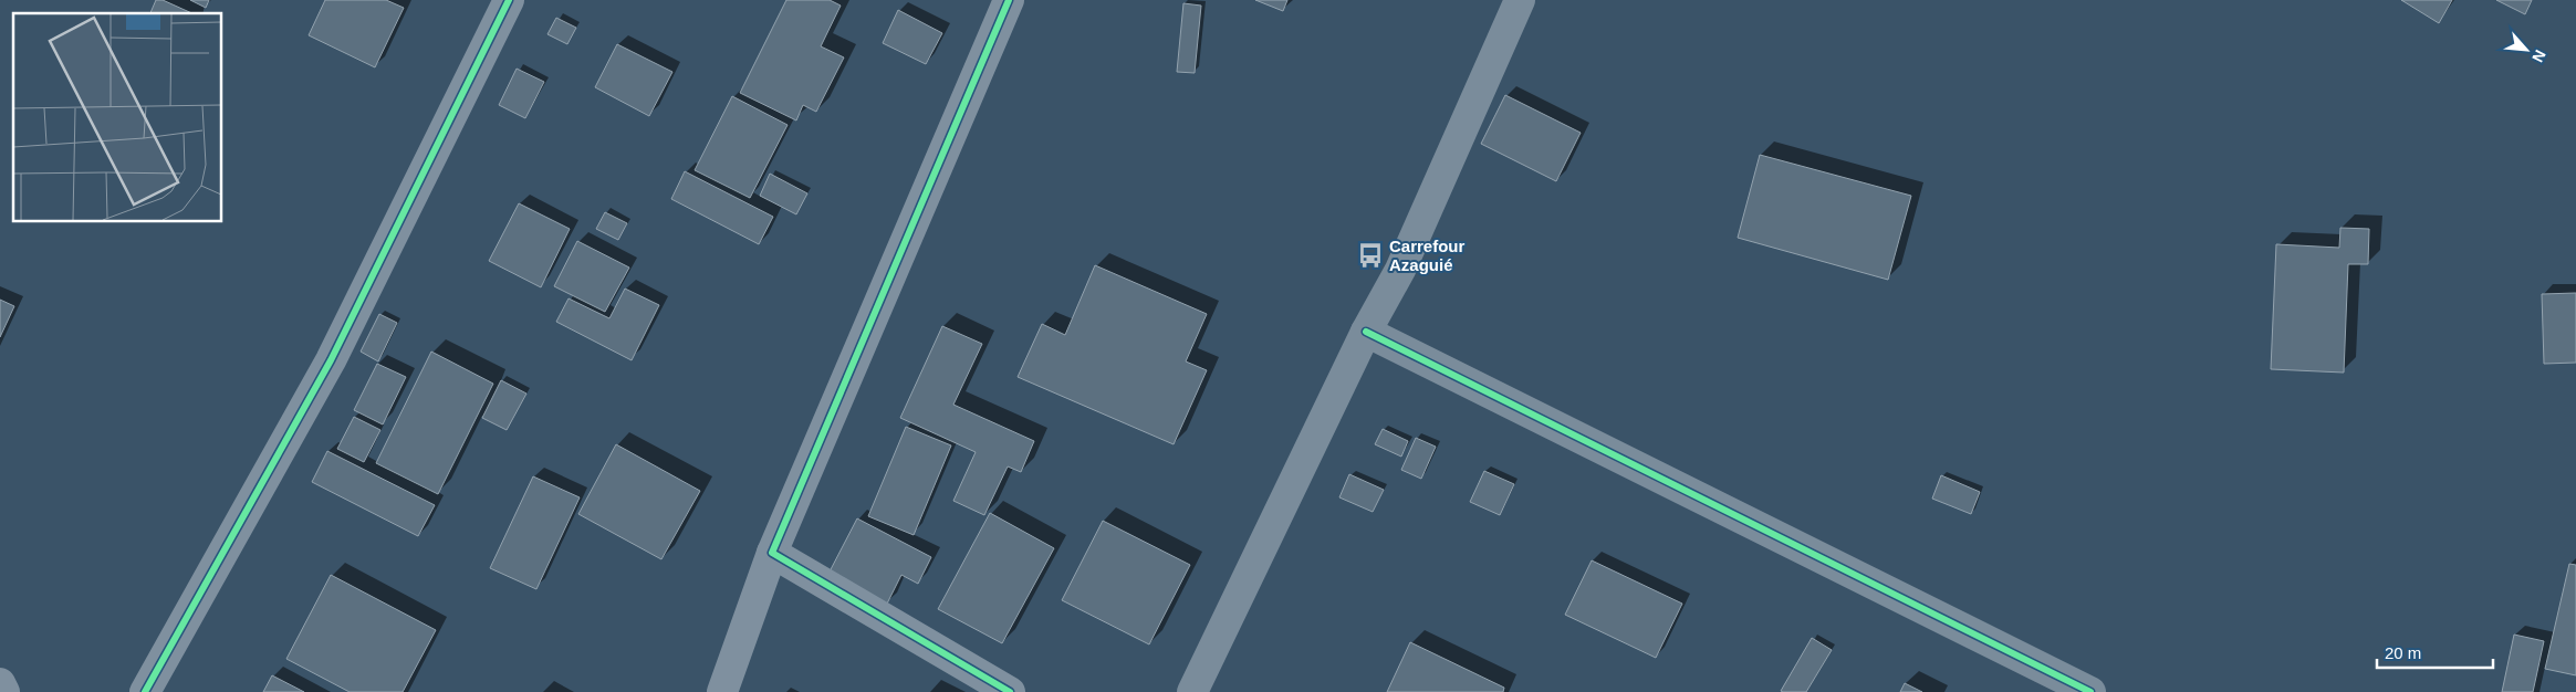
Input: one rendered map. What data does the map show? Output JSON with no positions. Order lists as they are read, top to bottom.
{
  "places": {
    "bus stop": ["Carrefour Azaguié"]
  },
  "scale_bar": "20 m",
  "north": "bottom right"
}
